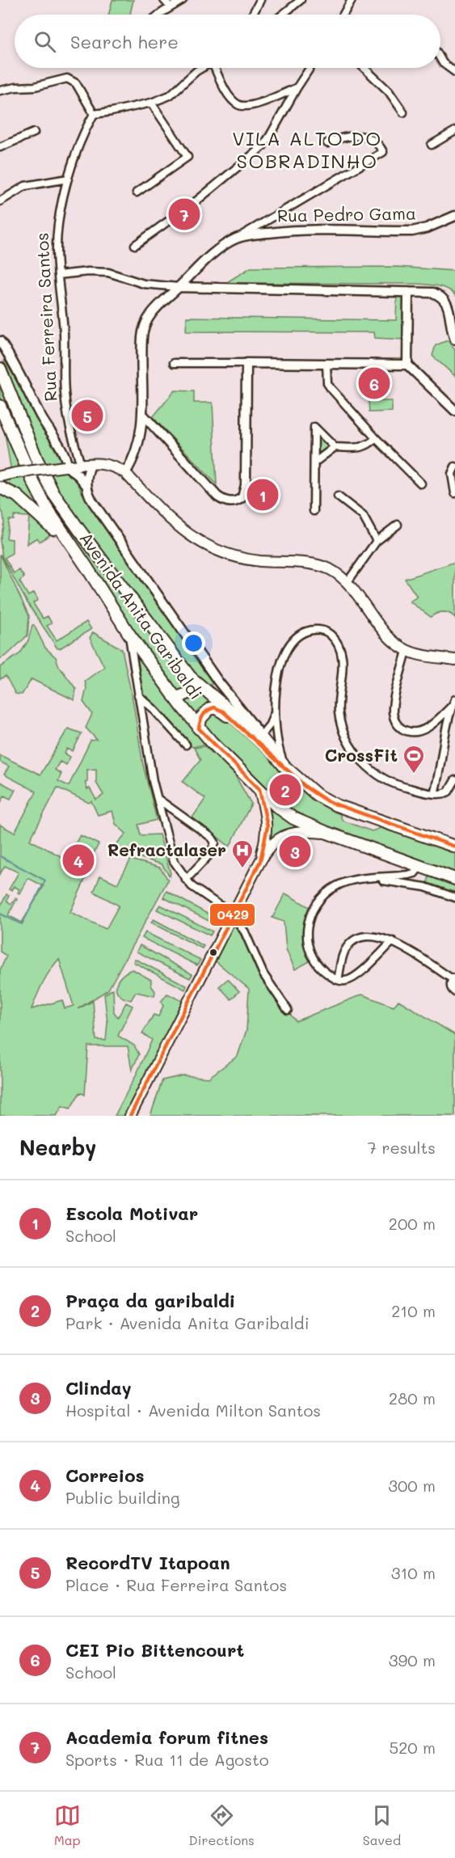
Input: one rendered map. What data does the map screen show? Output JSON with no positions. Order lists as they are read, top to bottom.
{
  "streets": {
    "main road": ["Avenida Anita Garibaldi"],
    "street": ["Rua Pedro Gama", "Rua Ferreira Santos"]
  },
  "districts": ["VILA ALTO DO SOBRADINHO"],
  "places": {
    "sports": ["CrossFit"],
    "hospital": ["Refractalaser"]
  },
  "lines": ["transit line 0429"],
  "page": {
    "search": "Search here",
    "pins": [
      "7",
      "6",
      "5",
      "1",
      "2",
      "3",
      "4"
    ],
    "heading": ["Nearby", "7 results"],
    "list": [
      {
        "mark": "1",
        "name": "Escola Motivar",
        "note": "School",
        "value": "200 m"
      },
      {
        "mark": "2",
        "name": "Praça da garibaldi",
        "note": "Park · Avenida Anita Garibaldi",
        "value": "210 m"
      },
      {
        "mark": "3",
        "name": "Clinday",
        "note": "Hospital · Avenida Milton Santos",
        "value": "280 m"
      },
      {
        "mark": "4",
        "name": "Correios",
        "note": "Public building",
        "value": "300 m"
      },
      {
        "mark": "5",
        "name": "RecordTV Itapoan",
        "note": "Place · Rua Ferreira Santos",
        "value": "310 m"
      },
      {
        "mark": "6",
        "name": "CEI Pio Bittencourt",
        "note": "School",
        "value": "390 m"
      },
      {
        "mark": "7",
        "name": "Academia forum fitnes",
        "note": "Sports · Rua 11 de Agosto",
        "value": "520 m"
      }
    ],
    "nav": ["Map", "Directions", "Saved"]
  }
}
